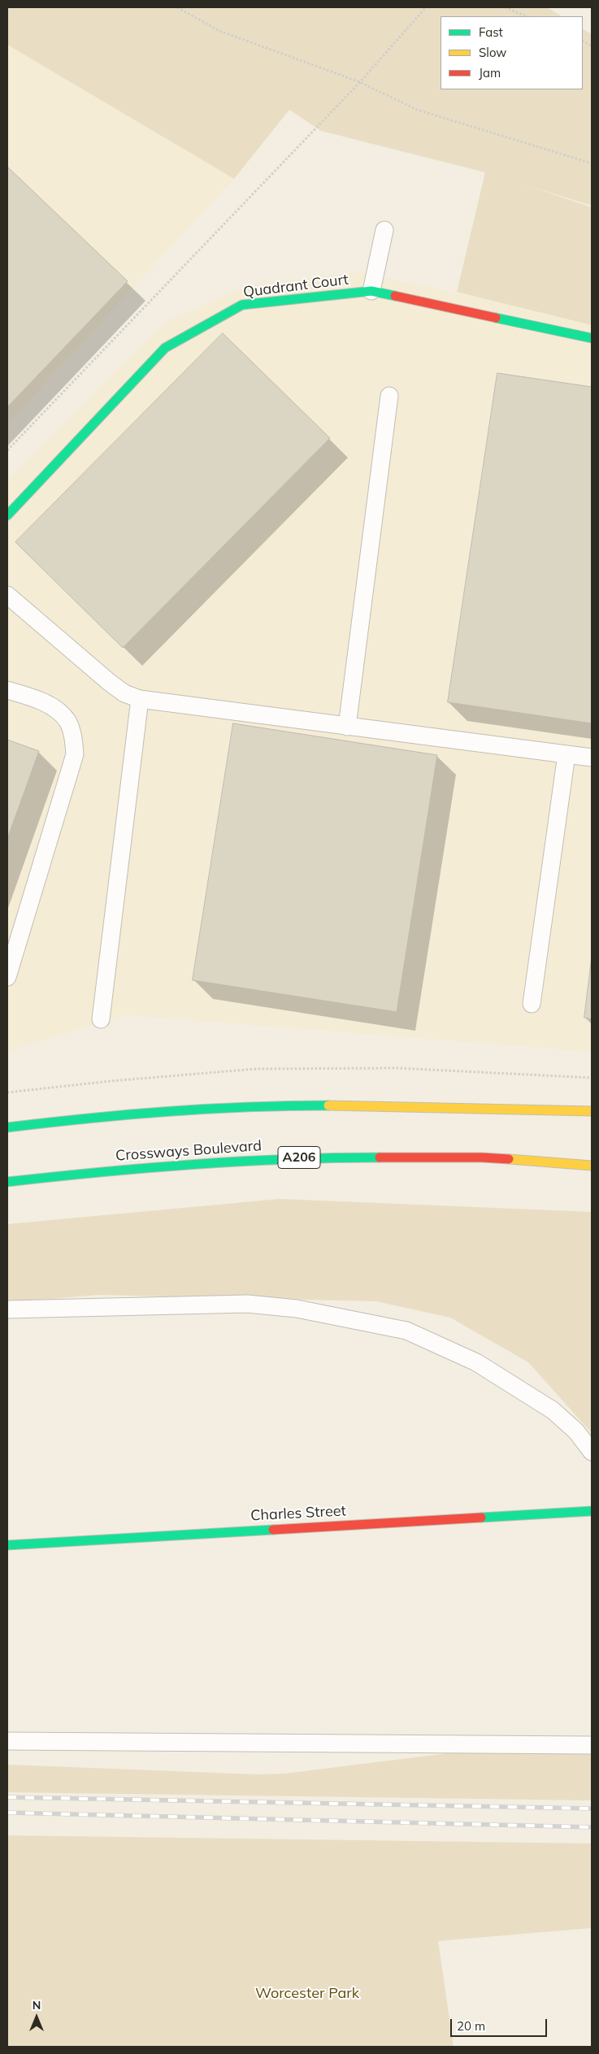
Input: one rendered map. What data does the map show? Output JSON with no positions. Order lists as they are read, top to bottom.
{
  "streets": {
    "street": [
      "Quadrant Court",
      "Crossways Boulevard",
      "A206",
      "Charles Street"
    ]
  },
  "parks": ["Worcester Park"],
  "legend": ["Fast", "Slow", "Jam"],
  "scale_bar": "20 m",
  "north": "top"
}
